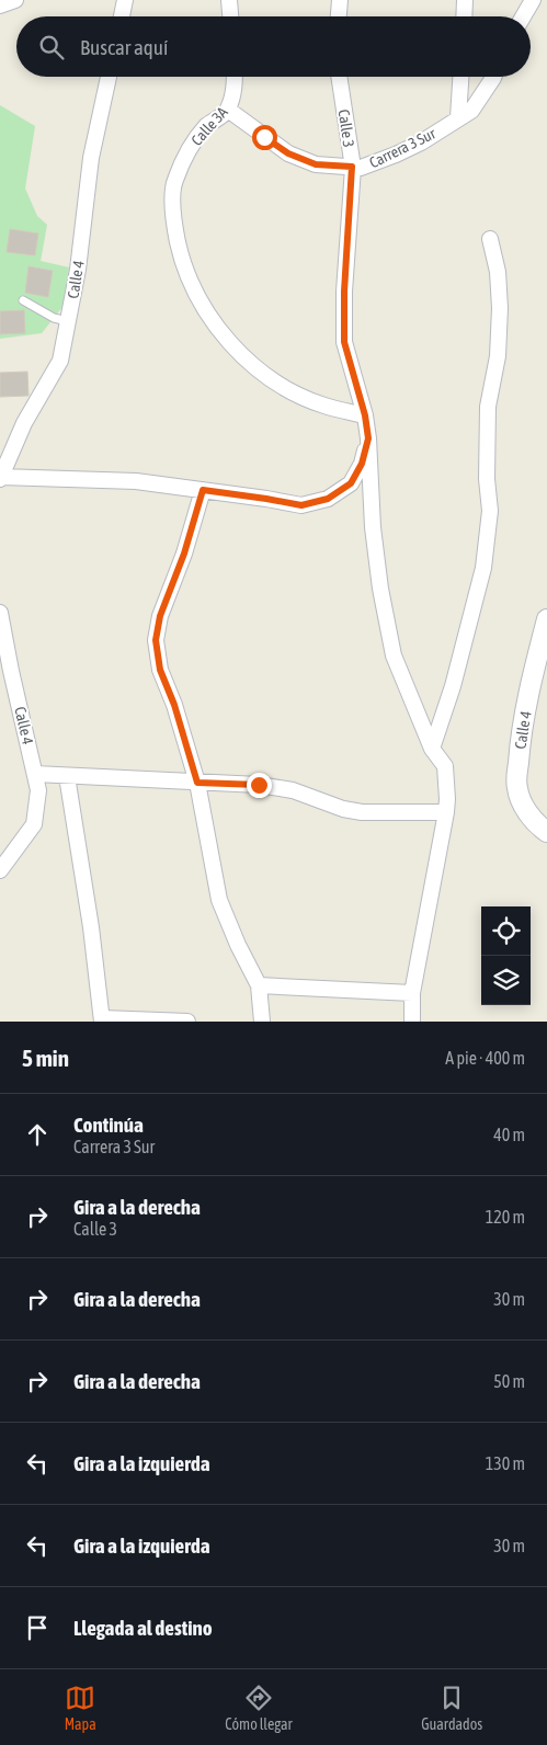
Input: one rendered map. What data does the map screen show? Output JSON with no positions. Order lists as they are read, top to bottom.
{
  "streets": {
    "street": [
      "Calle 3A",
      "Calle 3",
      "Carrera 3 Sur",
      "Calle 4"
    ]
  },
  "crossings": [
    ["Calle 3A", "Calle 3"],
    ["Calle 3A", "Carrera 3 Sur"],
    ["Calle 3", "Carrera 3 Sur"]
  ],
  "page": {
    "search": "Buscar aquí",
    "heading": ["5 min", "A pie · 400 m"],
    "list": [
      ["Continúa", "Carrera 3 Sur", "40 m"],
      ["Gira a la derecha", "Calle 3", "120 m"],
      ["Gira a la derecha", "30 m"],
      ["Gira a la derecha", "50 m"],
      ["Gira a la izquierda", "130 m"],
      ["Gira a la izquierda", "30 m"],
      "Llegada al destino"
    ],
    "nav": ["Mapa", "Cómo llegar", "Guardados"]
  }
}
